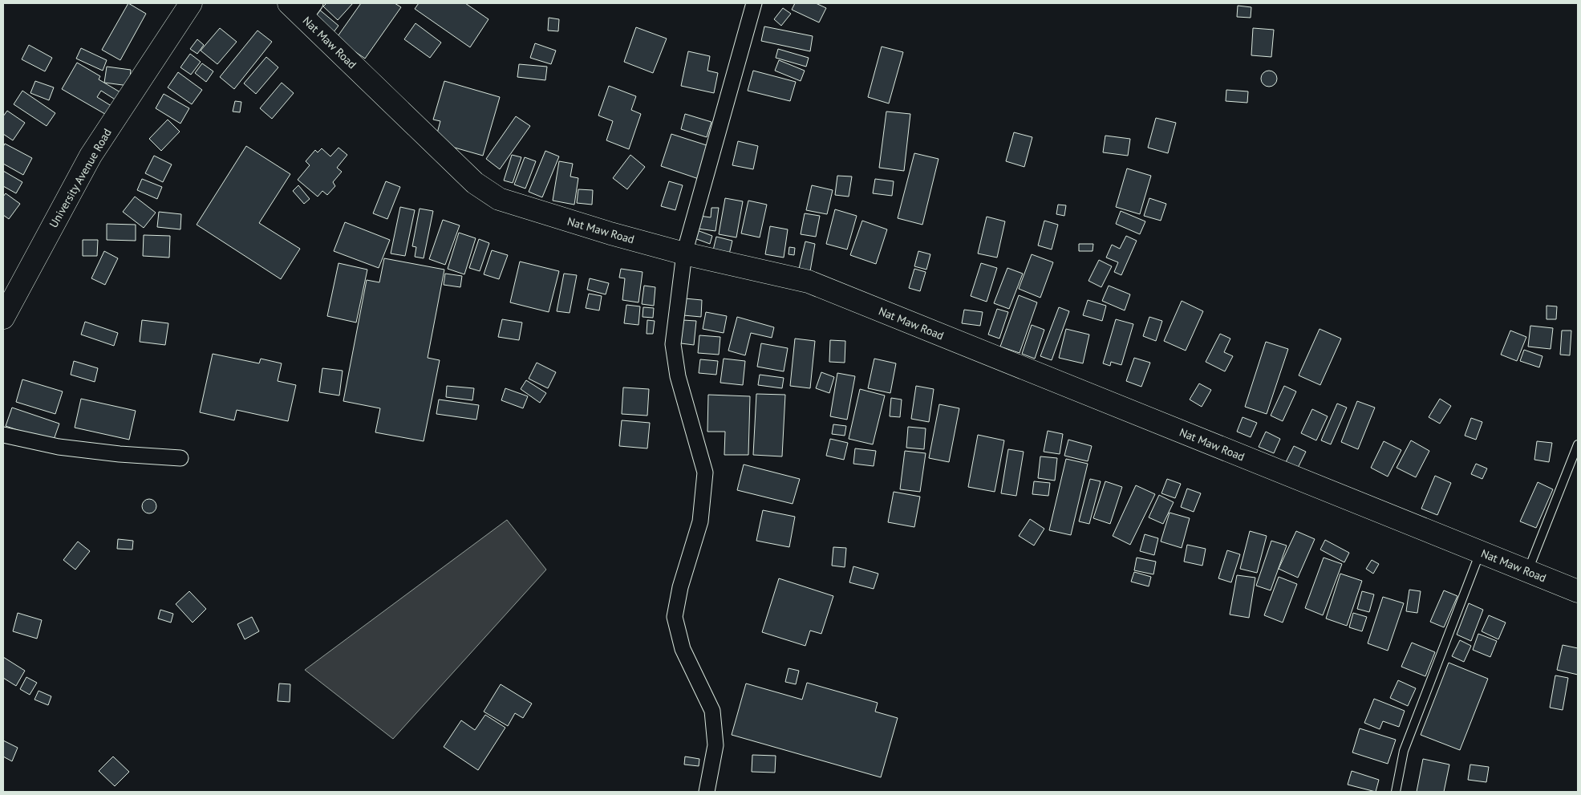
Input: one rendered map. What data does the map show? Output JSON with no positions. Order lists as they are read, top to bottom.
{
  "streets": {
    "main road": ["Nat Maw Road", "University Avenue Road"]
  }
}
